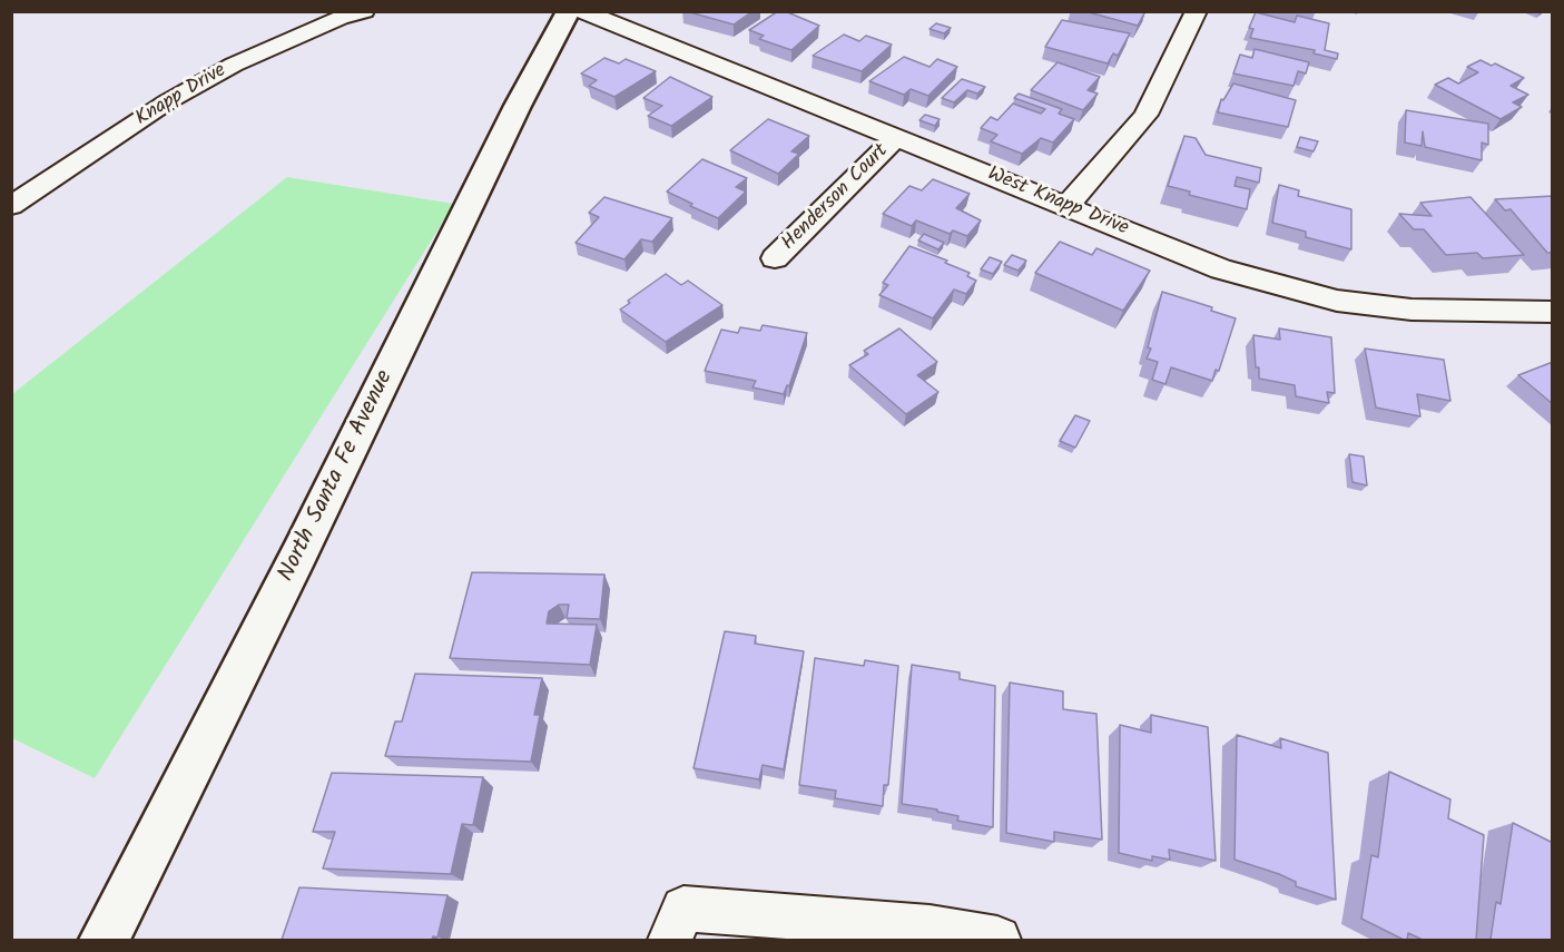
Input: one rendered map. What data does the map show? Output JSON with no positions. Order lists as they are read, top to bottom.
{
  "streets": {
    "main road": ["North Santa Fe Avenue"],
    "street": ["Knapp Drive", "Henderson Court", "West Knapp Drive"]
  },
  "crossings": [
    ["Henderson Court", "West Knapp Drive"]
  ]
}
